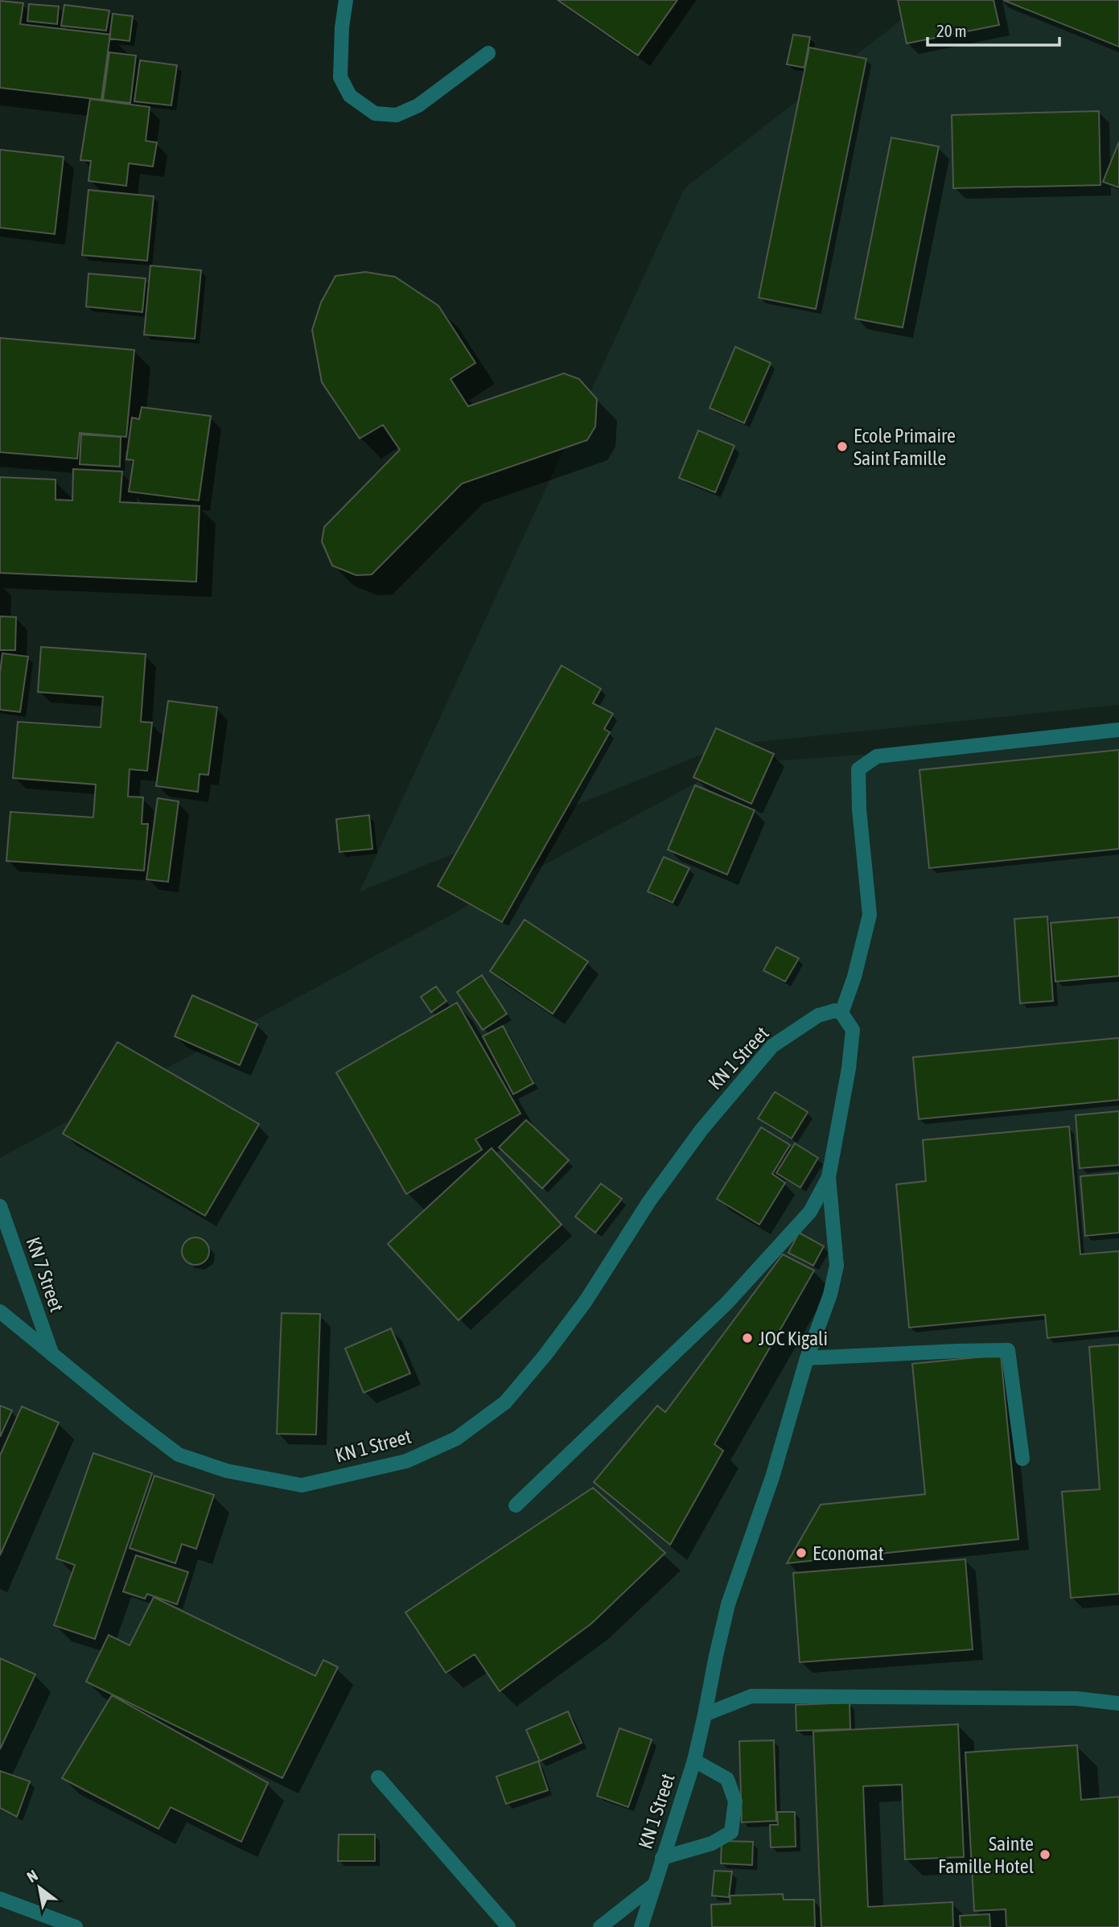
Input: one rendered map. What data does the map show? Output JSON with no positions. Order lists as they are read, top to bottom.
{
  "streets": {
    "street": ["KN 1 Street", "KN 7 Street"]
  },
  "crossings": [
    ["KN 1 Street", "KN 7 Street"]
  ],
  "places": [
    "Ecole Primaire Saint Famille",
    "JOC Kigali",
    "Economat",
    "Sainte Famille Hotel"
  ],
  "scale_bar": "20 m",
  "north": "top left"
}
